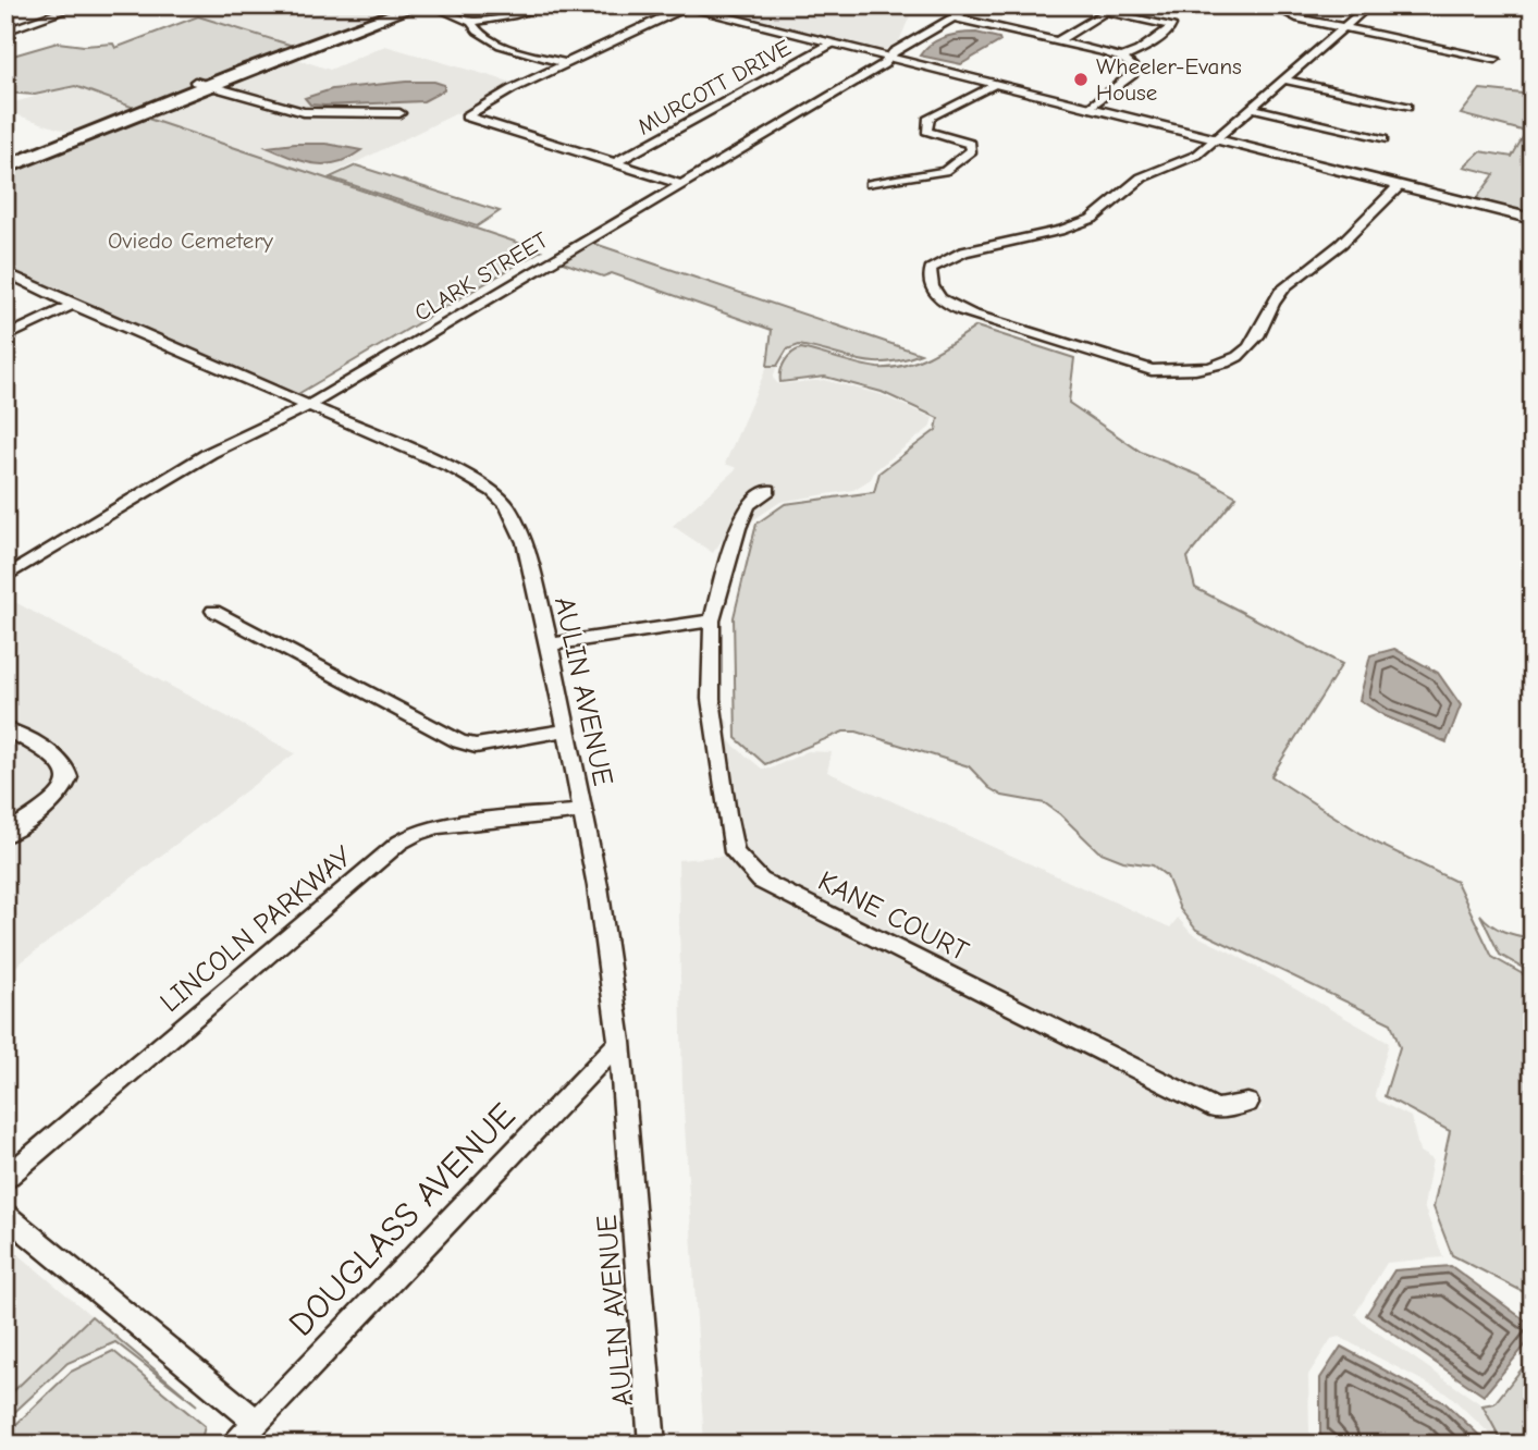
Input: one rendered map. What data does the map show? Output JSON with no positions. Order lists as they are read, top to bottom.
{
  "streets": {
    "street": [
      "MURCOTT DRIVE",
      "CLARK STREET",
      "AULIN AVENUE",
      "KANE COURT",
      "LINCOLN PARKWAY",
      "DOUGLASS AVENUE"
    ]
  },
  "crossings": [
    ["CLARK STREET", "AULIN AVENUE"],
    ["AULIN AVENUE", "LINCOLN PARKWAY"],
    ["AULIN AVENUE", "DOUGLASS AVENUE"]
  ],
  "parks": ["Oviedo Cemetery"],
  "places": ["Wheeler-Evans House"]
}
